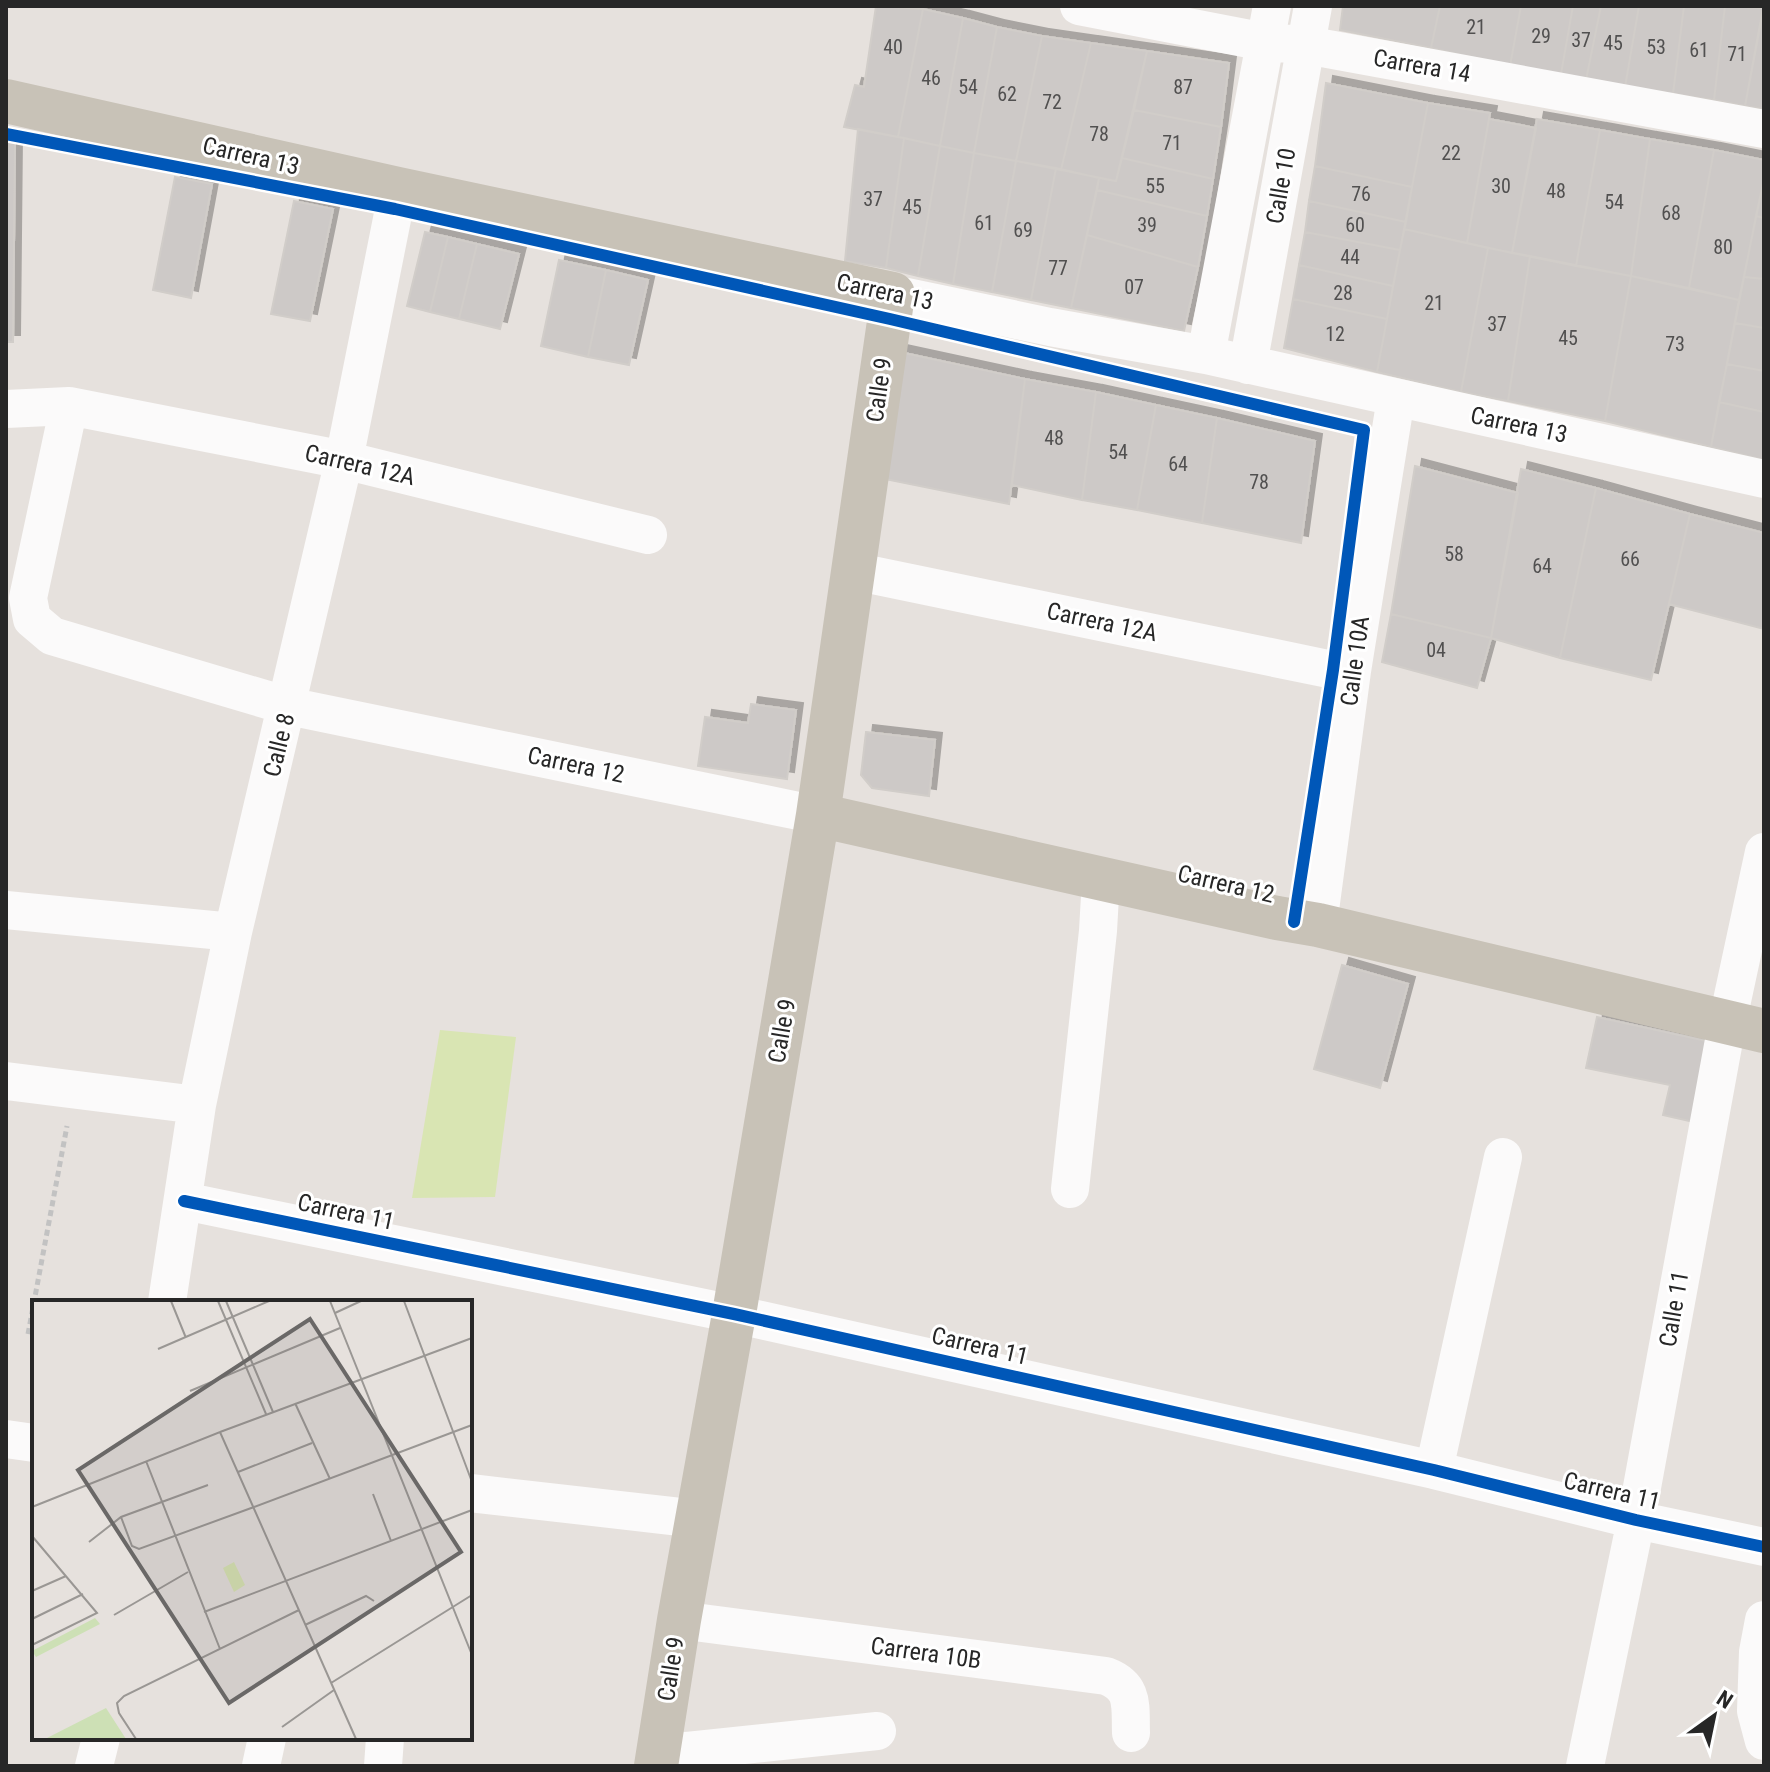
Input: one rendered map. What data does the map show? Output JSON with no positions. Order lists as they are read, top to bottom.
{
  "streets": {
    "main road": ["Carrera 13", "Calle 9", "Carrera 12"],
    "street": [
      "Carrera 14",
      "Calle 10",
      "Carrera 12A",
      "Calle 10A",
      "Calle 8",
      "Carrera 11",
      "Calle 11",
      "Carrera 10B"
    ]
  },
  "crossings": [
    ["Carrera 14", "Calle 10"],
    ["Carrera 13", "Calle 10"],
    ["Carrera 13", "Calle 9"],
    ["Carrera 13", "Calle 10A"],
    ["Carrera 13", "Calle 8"],
    ["Calle 9", "Carrera 12A"],
    ["Calle 9", "Carrera 12"],
    ["Calle 9", "Carrera 11"],
    ["Calle 9", "Carrera 10B"],
    ["Carrera 12A", "Calle 10A"],
    ["Carrera 12A", "Calle 8"],
    ["Carrera 12A", "Carrera 12"],
    ["Calle 10A", "Carrera 12"],
    ["Calle 8", "Carrera 12"],
    ["Calle 8", "Carrera 11"],
    ["Carrera 12", "Calle 11"],
    ["Carrera 11", "Calle 11"]
  ],
  "house_numbers": [
    "21",
    "29",
    "37",
    "45",
    "40",
    "53",
    "61",
    "71",
    "46",
    "54",
    "87",
    "62",
    "72",
    "78",
    "71",
    "22",
    "55",
    "30",
    "48",
    "76",
    "37",
    "54",
    "45",
    "68",
    "61",
    "39",
    "60",
    "69",
    "80",
    "44",
    "77",
    "07",
    "28",
    "21",
    "37",
    "12",
    "45",
    "73",
    "48",
    "54",
    "64",
    "78",
    "58",
    "66",
    "64",
    "04"
  ],
  "north": "top right"
}
